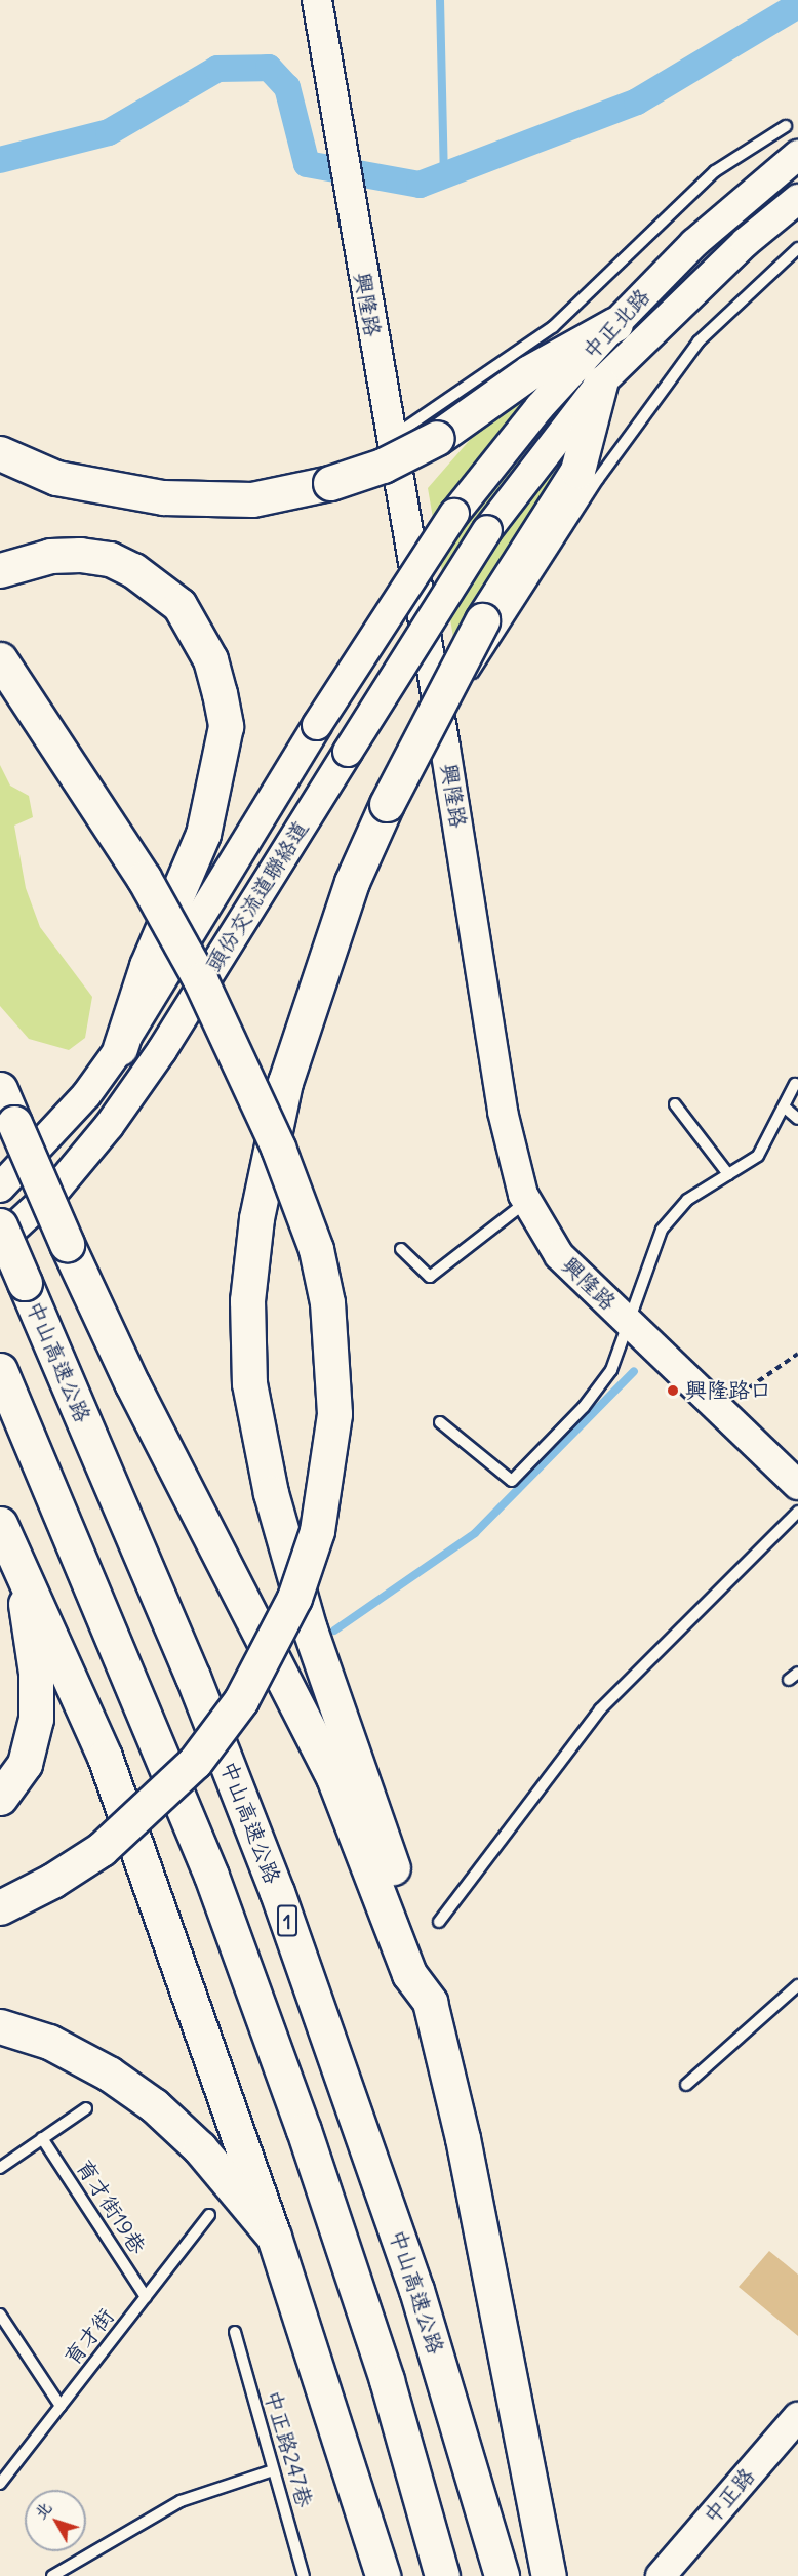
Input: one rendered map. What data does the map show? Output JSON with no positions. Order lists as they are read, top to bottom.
{
  "streets": {
    "highway": ["中山高速公路", "1"],
    "main road": [
      "興隆路",
      "中正北路",
      "頭份交流道聯絡道",
      "中正路"
    ],
    "lane": ["育才街19巷", "育才街", "中正路247巷"]
  },
  "crossings": [
    ["中正北路", "頭份交流道聯絡道"],
    ["育才街19巷", "育才街"]
  ],
  "places": ["興隆路口"],
  "north": "top left"
}
